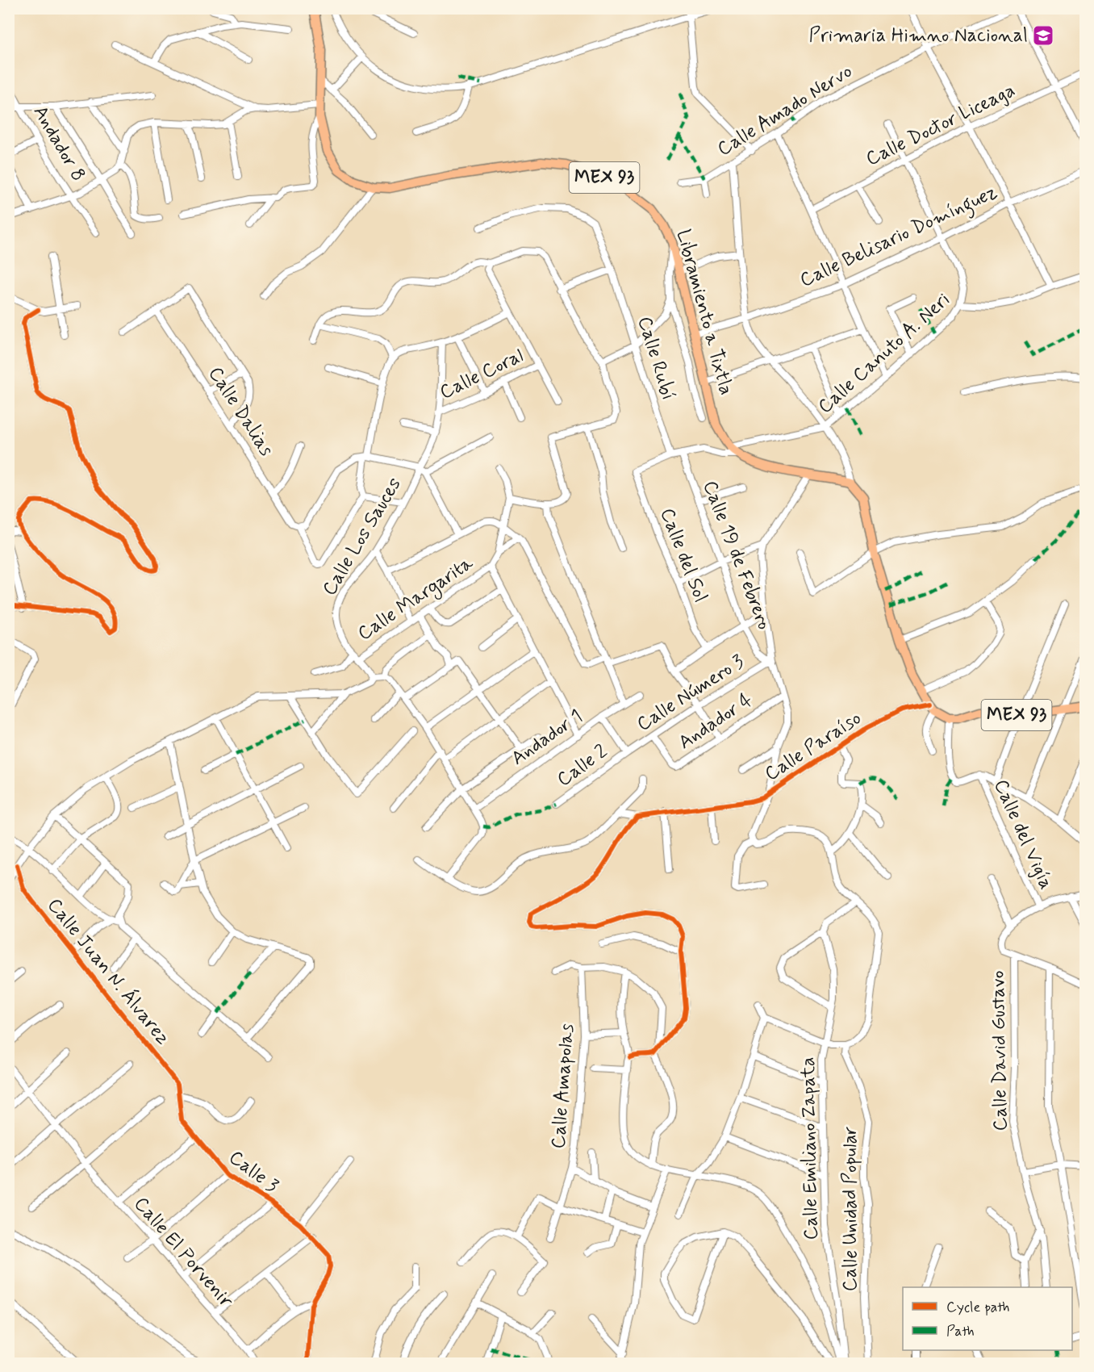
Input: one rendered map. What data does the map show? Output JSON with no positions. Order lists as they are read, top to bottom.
{
  "streets": {
    "main road": ["MEX 93", "Libramiento a Tixtla"],
    "street": [
      "Calle Amado Nervo",
      "Calle Doctor Liceaga",
      "Andador 8",
      "Calle Belisario Domínguez",
      "Calle Canuto A. Neri",
      "Calle Rubí",
      "Calle Coral",
      "Calle Dalias",
      "Calle Los Sauces",
      "Calle del Sol",
      "Calle 19 de Febrero",
      "Calle Margarita",
      "Calle Número 3",
      "Andador 4",
      "Andador 1",
      "Calle Paraíso",
      "Calle 2",
      "Calle del Vigía",
      "Calle Juan N. Álvarez",
      "Calle David Gustavo",
      "Calle Amapolas",
      "Calle Emiliano Zapata",
      "Calle 3",
      "Calle Unidad Popular",
      "Calle El Porvenir"
    ]
  },
  "crossings": [
    ["Calle Belisario Domínguez", "Libramiento a Tixtla"],
    ["Libramiento a Tixtla", "Calle Canuto A. Neri"],
    ["Calle Rubí", "Calle del Sol"],
    ["Calle Coral", "Calle Los Sauces"],
    ["Calle Los Sauces", "Calle Margarita"],
    ["Calle 19 de Febrero", "Calle Número 3"],
    ["Calle Número 3", "Andador 4"],
    ["Calle Número 3", "Calle 2"],
    ["Calle Juan N. Álvarez", "Calle 3"]
  ],
  "places": {
    "school or university": ["Primaria Himno Nacional"]
  },
  "legend": ["Cycle path", "Path"]
}
